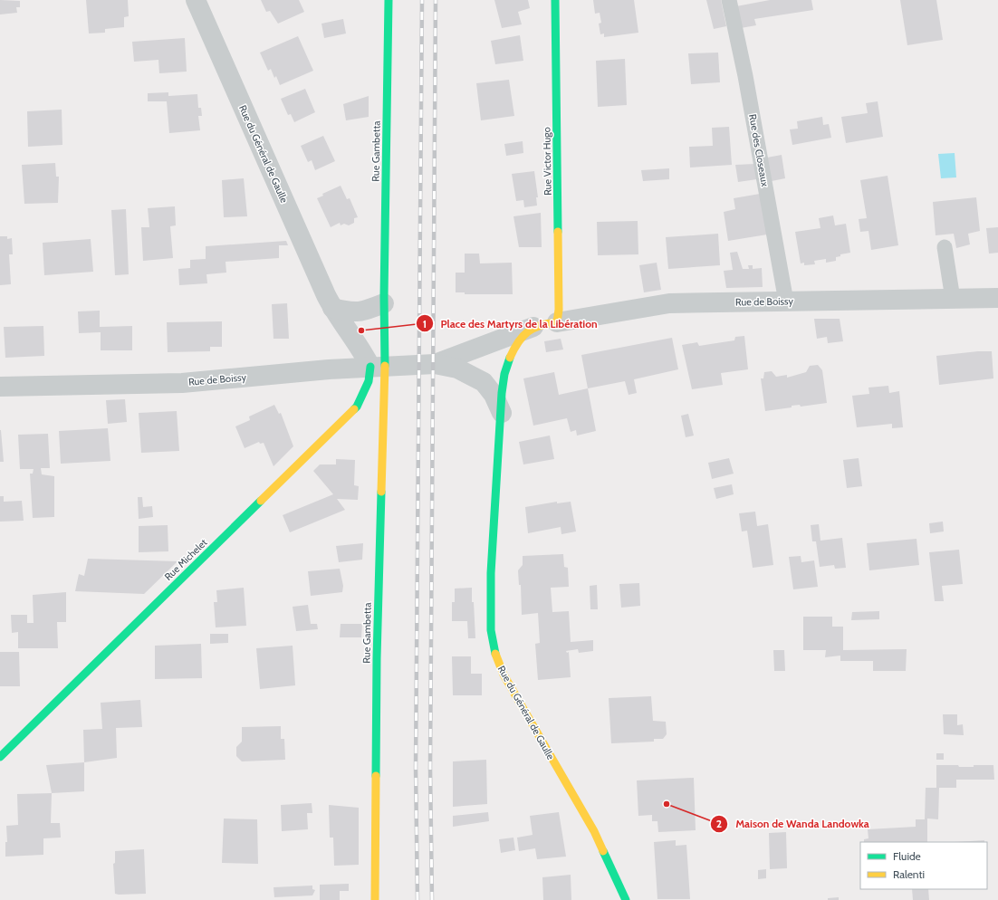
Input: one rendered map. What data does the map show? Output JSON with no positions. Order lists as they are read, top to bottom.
{
  "streets": {
    "street": [
      "Rue Gambetta",
      "Rue du Général de Gaulle",
      "Rue Victor Hugo",
      "Rue de Boissy",
      "Rue Michelet"
    ],
    "lane": ["Rue des Closeaux"]
  },
  "crossings": [
    ["Rue des Closeaux", "Rue de Boissy"],
    ["Rue Gambetta", "Rue du Général de Gaulle"],
    ["Rue Gambetta", "Rue de Boissy"],
    ["Rue Gambetta", "Rue Michelet"],
    ["Rue du Général de Gaulle", "Rue de Boissy"],
    ["Rue du Général de Gaulle", "Rue Michelet"],
    ["Rue Victor Hugo", "Rue de Boissy"],
    ["Rue de Boissy", "Rue Michelet"]
  ],
  "places": ["Place des Martyrs de la Libération", "Maison de Wanda Landowka"],
  "legend": ["Fluide", "Ralenti"]
}
